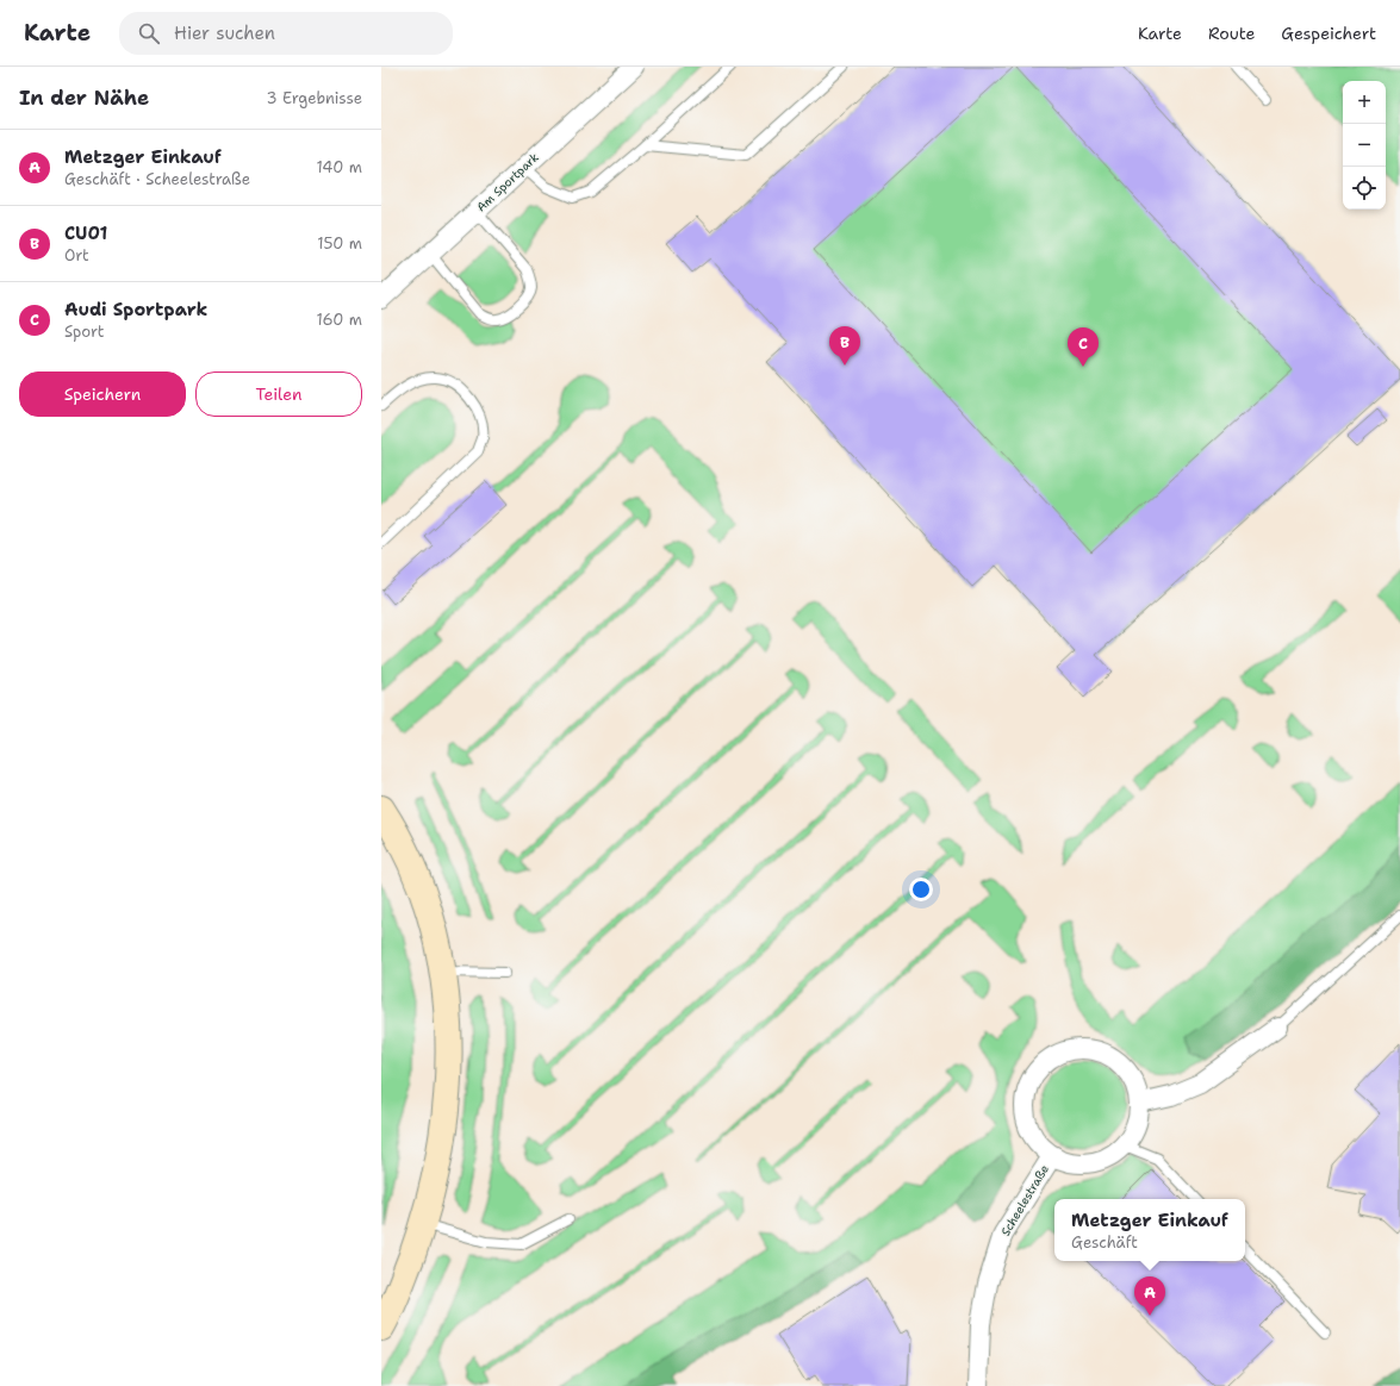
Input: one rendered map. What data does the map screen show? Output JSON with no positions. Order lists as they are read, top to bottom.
{
  "streets": {
    "street": ["Am Sportpark", "Scheelestraße"]
  },
  "page": {
    "header": "Karte",
    "search": "Hier suchen",
    "nav": ["Karte", "Route", "Gespeichert"],
    "heading": ["In der Nähe", "3 Ergebnisse"],
    "map_buttons": ["+", "−"],
    "list": [
      {
        "mark": "A",
        "name": "Metzger Einkauf",
        "note": "Geschäft · Scheelestraße",
        "value": "140 m"
      },
      {
        "mark": "B",
        "name": "CU01",
        "note": "Ort",
        "value": "150 m"
      },
      {
        "mark": "C",
        "name": "Audi Sportpark",
        "note": "Sport",
        "value": "160 m"
      }
    ],
    "pins": ["B", "C", "A"],
    "buttons": ["Speichern", "Teilen"],
    "popup": ["Metzger Einkauf", "Geschäft"]
  }
}
